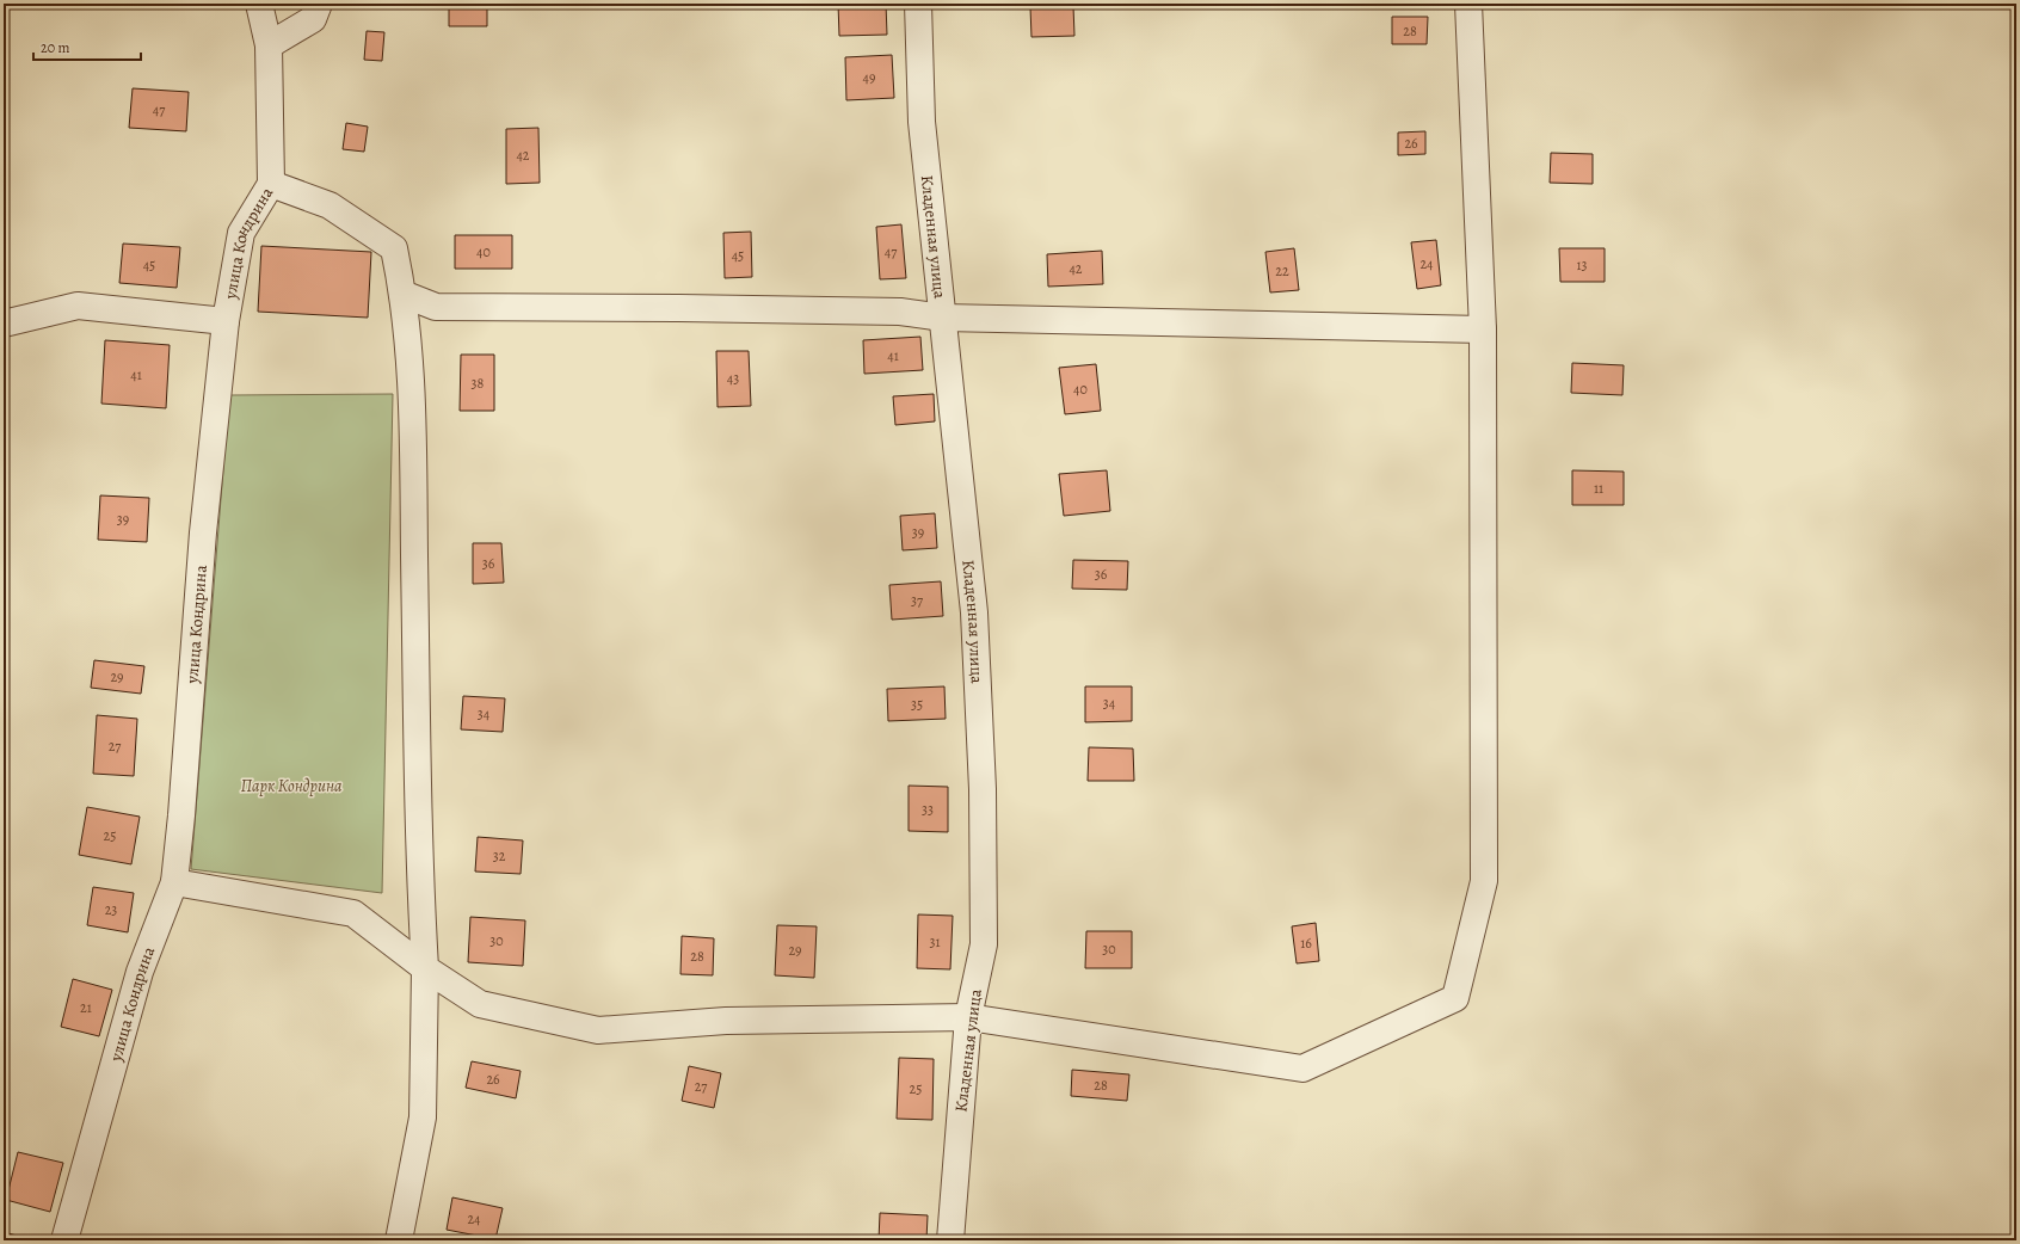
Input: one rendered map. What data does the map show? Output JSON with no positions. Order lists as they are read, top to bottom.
{
  "streets": {
    "street": ["Кладенная улица", "улица Кондрина"]
  },
  "parks": ["Парк Кондрина"],
  "house_numbers": [
    "28",
    "49",
    "47",
    "26",
    "42",
    "40",
    "47",
    "45",
    "24",
    "45",
    "13",
    "42",
    "22",
    "41",
    "41",
    "43",
    "38",
    "40",
    "11",
    "39",
    "39",
    "36",
    "36",
    "37",
    "29",
    "34",
    "35",
    "34",
    "27",
    "33",
    "25",
    "32",
    "23",
    "30",
    "31",
    "16",
    "30",
    "29",
    "28",
    "21",
    "26",
    "28",
    "27",
    "25",
    "24"
  ],
  "scale_bar": "20 m"
}
